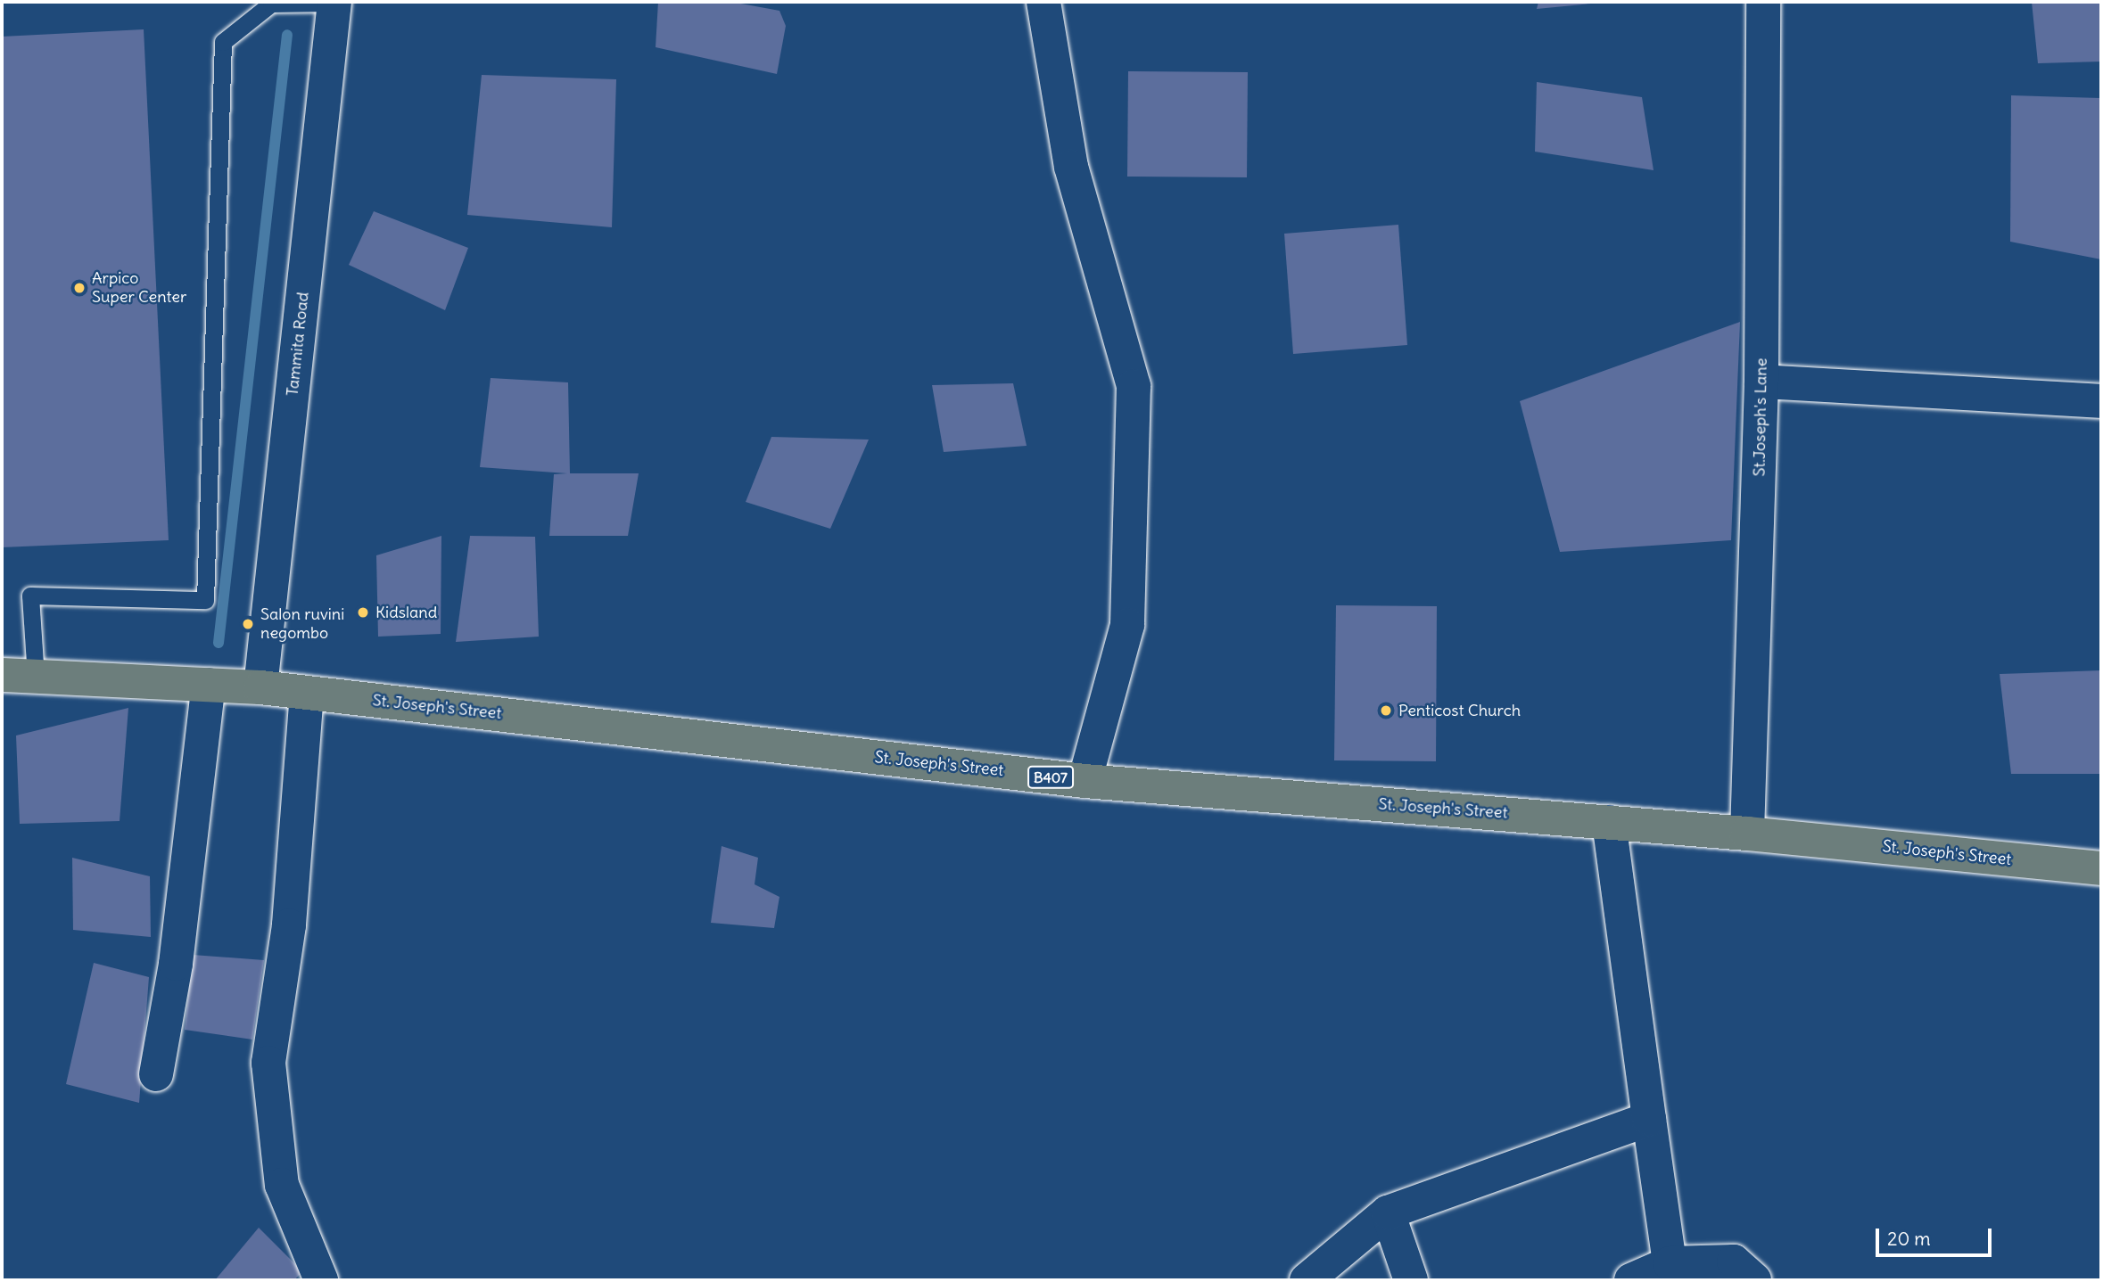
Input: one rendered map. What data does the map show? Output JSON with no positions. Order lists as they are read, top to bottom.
{
  "streets": {
    "main road": ["St. Joseph's Street", "B407"],
    "street": ["Tammita Road", "St.Joseph's Lane"]
  },
  "crossings": [
    ["Tammita Road", "St. Joseph's Street"],
    ["St.Joseph's Lane", "St. Joseph's Street"]
  ],
  "places": [
    "Arpico Super Center",
    "Kidsland",
    "Salon ruvini negombo",
    "Penticost Church"
  ],
  "scale_bar": "20 m"
}
